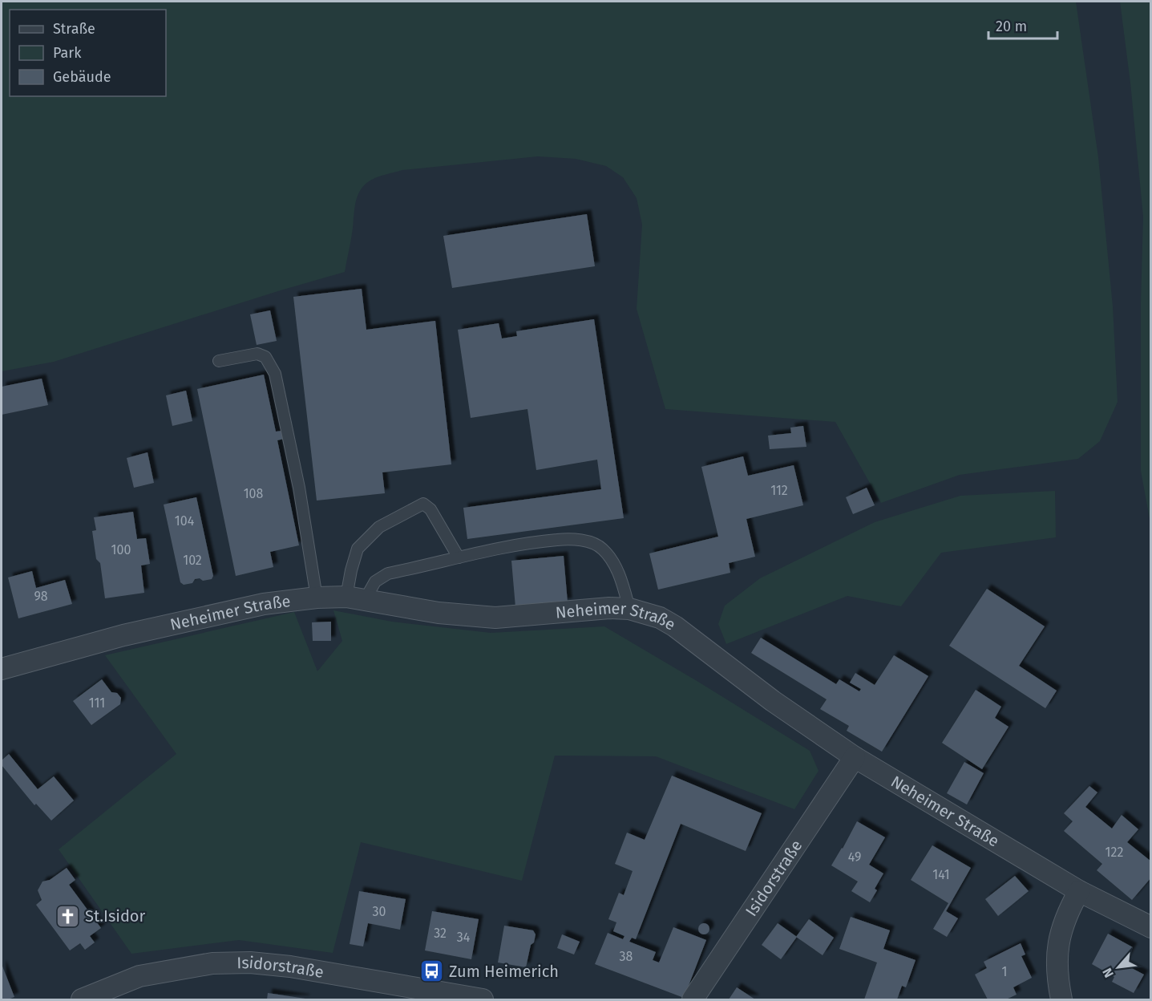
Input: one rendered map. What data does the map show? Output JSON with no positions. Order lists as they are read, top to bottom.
{
  "streets": {
    "street": ["Neheimer Straße", "Isidorstraße"]
  },
  "crossings": [
    ["Neheimer Straße", "Isidorstraße"]
  ],
  "places": {
    "church": ["St.Isidor"],
    "bus stop": ["Zum Heimerich"]
  },
  "house_numbers": [
    "112",
    "108",
    "104",
    "100",
    "102",
    "98",
    "111",
    "122",
    "49",
    "141",
    "30",
    "32",
    "34",
    "38",
    "1"
  ],
  "legend": ["Straße", "Park", "Gebäude"],
  "scale_bar": "20 m",
  "north": "bottom left"
}
